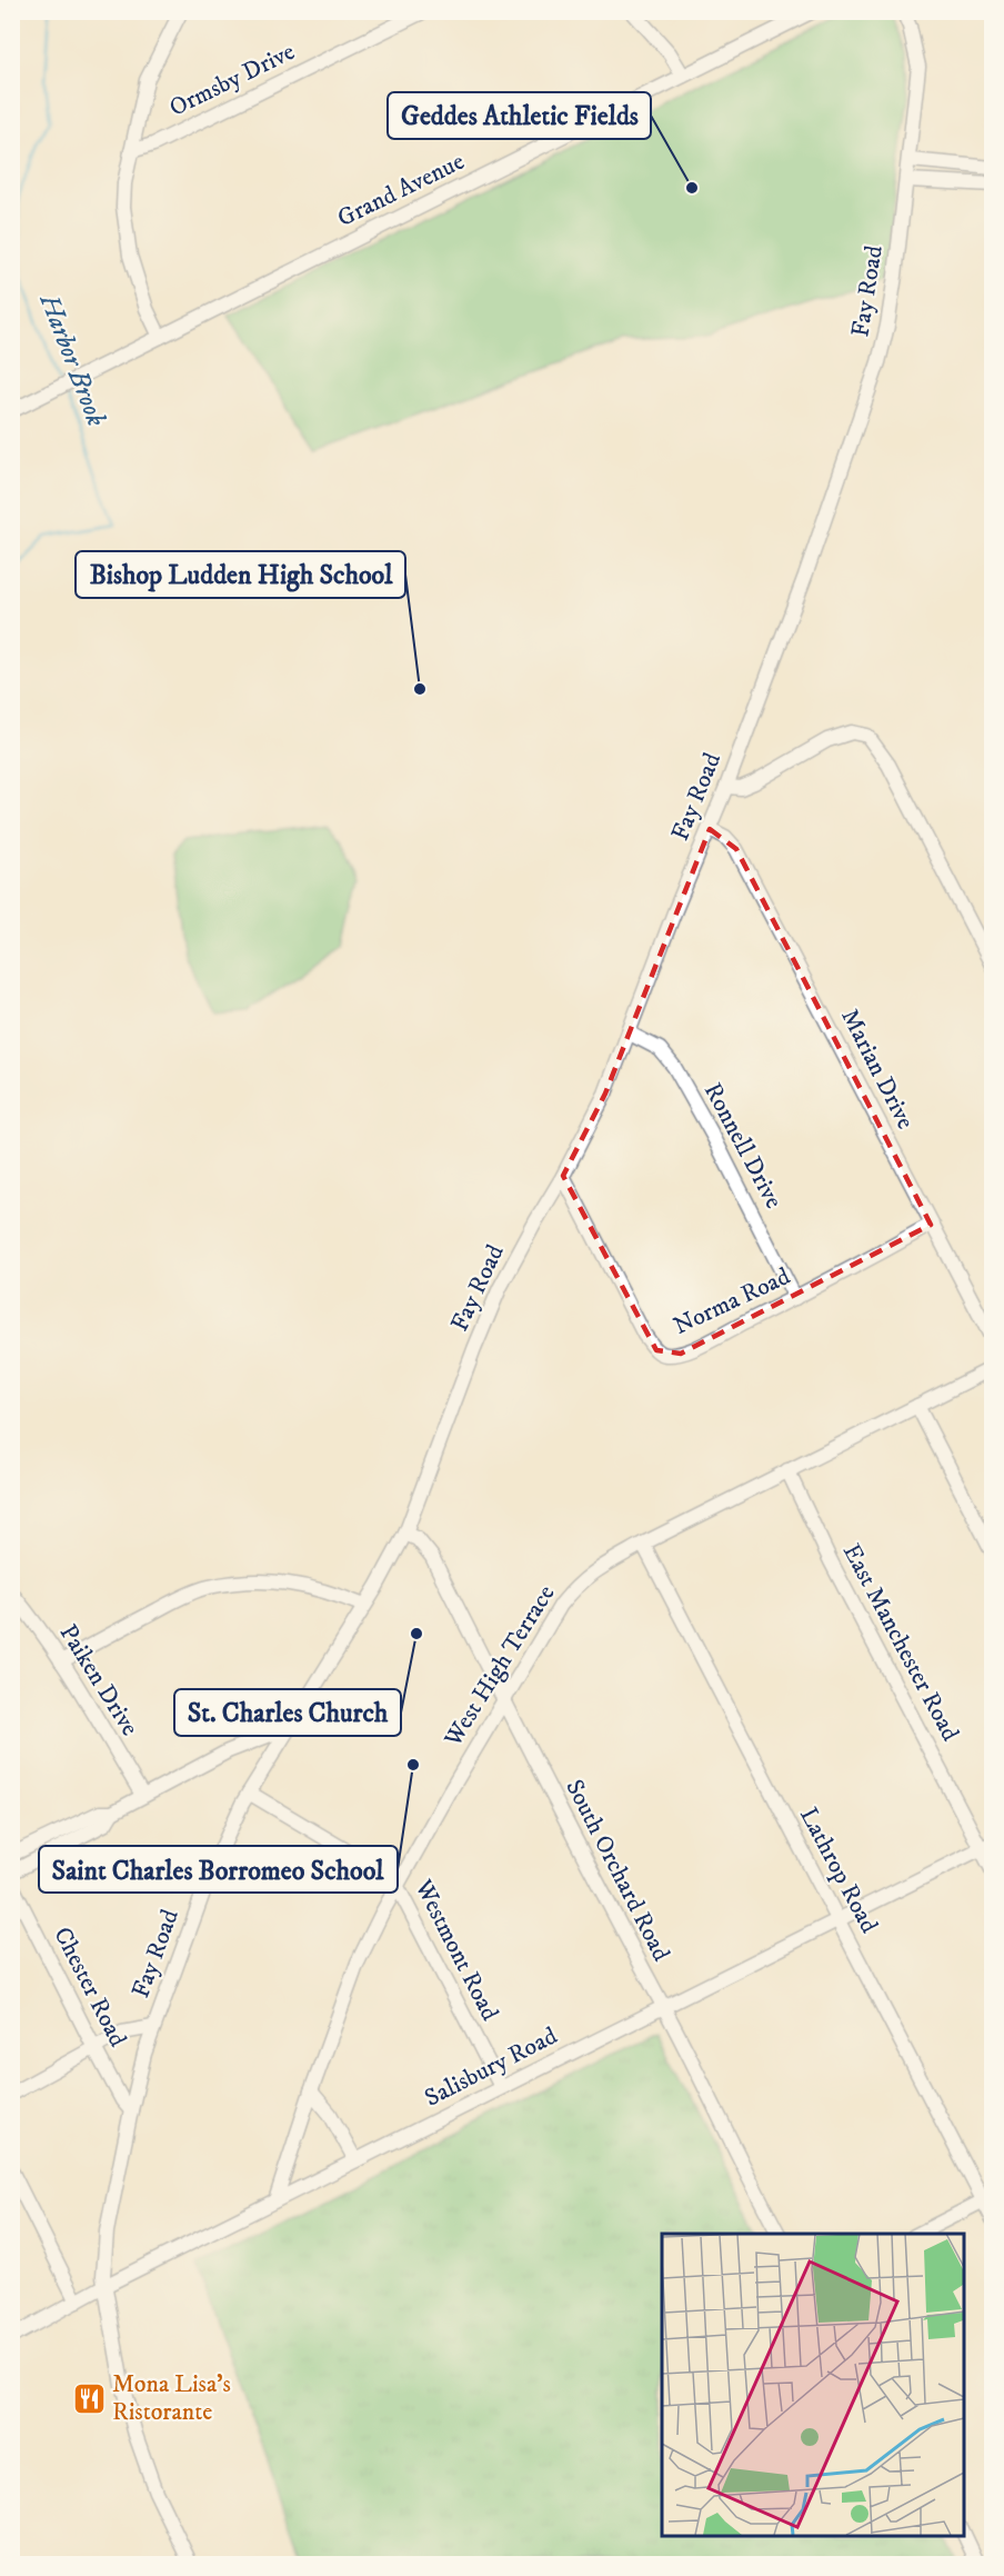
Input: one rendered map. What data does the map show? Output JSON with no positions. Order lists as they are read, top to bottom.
{
  "streets": {
    "street": [
      "Ormsby Drive",
      "Grand Avenue",
      "Fay Road",
      "Marian Drive",
      "Ronnell Drive",
      "Norma Road",
      "East Manchester Road",
      "West High Terrace",
      "Paiken Drive",
      "South Orchard Road",
      "Lathrop Road",
      "Westmont Road",
      "Chester Road",
      "Salisbury Road"
    ]
  },
  "crossings": [
    ["Fay Road", "Marian Drive"],
    ["Fay Road", "Ronnell Drive"],
    ["Fay Road", "Norma Road"],
    ["Fay Road", "South Orchard Road"],
    ["Fay Road", "Westmont Road"],
    ["Fay Road", "Chester Road"],
    ["Fay Road", "Salisbury Road"],
    ["Marian Drive", "Norma Road"],
    ["Ronnell Drive", "Norma Road"],
    ["East Manchester Road", "West High Terrace"],
    ["East Manchester Road", "Salisbury Road"],
    ["West High Terrace", "South Orchard Road"],
    ["West High Terrace", "Lathrop Road"],
    ["West High Terrace", "Westmont Road"],
    ["West High Terrace", "Salisbury Road"],
    ["South Orchard Road", "Salisbury Road"],
    ["Lathrop Road", "Salisbury Road"],
    ["Westmont Road", "Salisbury Road"]
  ],
  "water": ["Harbor Brook"],
  "places": {
    "other": [
      "Geddes Athletic Fields",
      "Bishop Ludden High School",
      "St. Charles Church",
      "Saint Charles Borromeo School"
    ],
    "restaurant": ["Mona Lisa's Ristorante"]
  }
}
